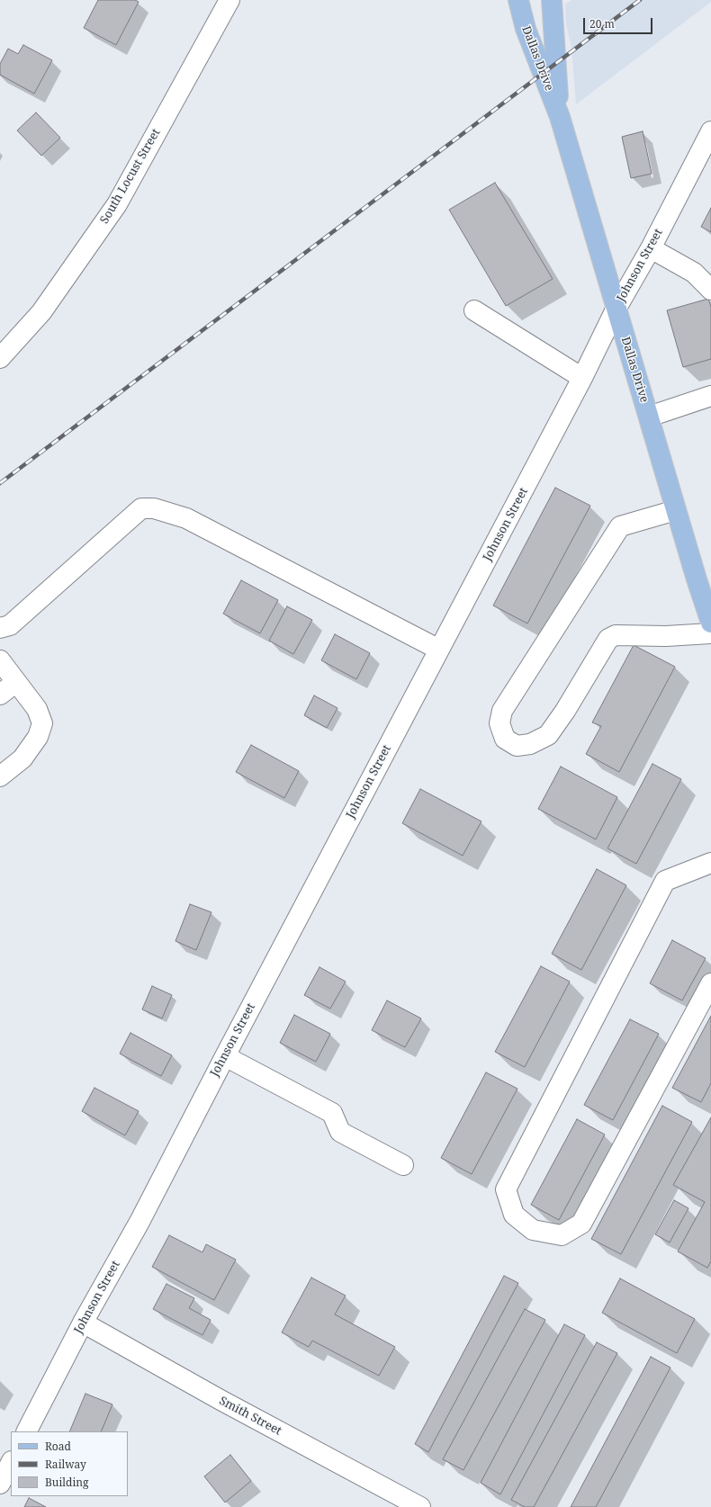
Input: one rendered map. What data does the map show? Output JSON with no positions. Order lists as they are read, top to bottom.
{
  "streets": {
    "main road": ["Dallas Drive"],
    "street": ["South Locust Street", "Johnson Street", "Smith Street"]
  },
  "crossings": [
    ["Dallas Drive", "Johnson Street"],
    ["Johnson Street", "Smith Street"]
  ],
  "legend": ["Road", "Railway", "Building"],
  "scale_bar": "20 m"
}
